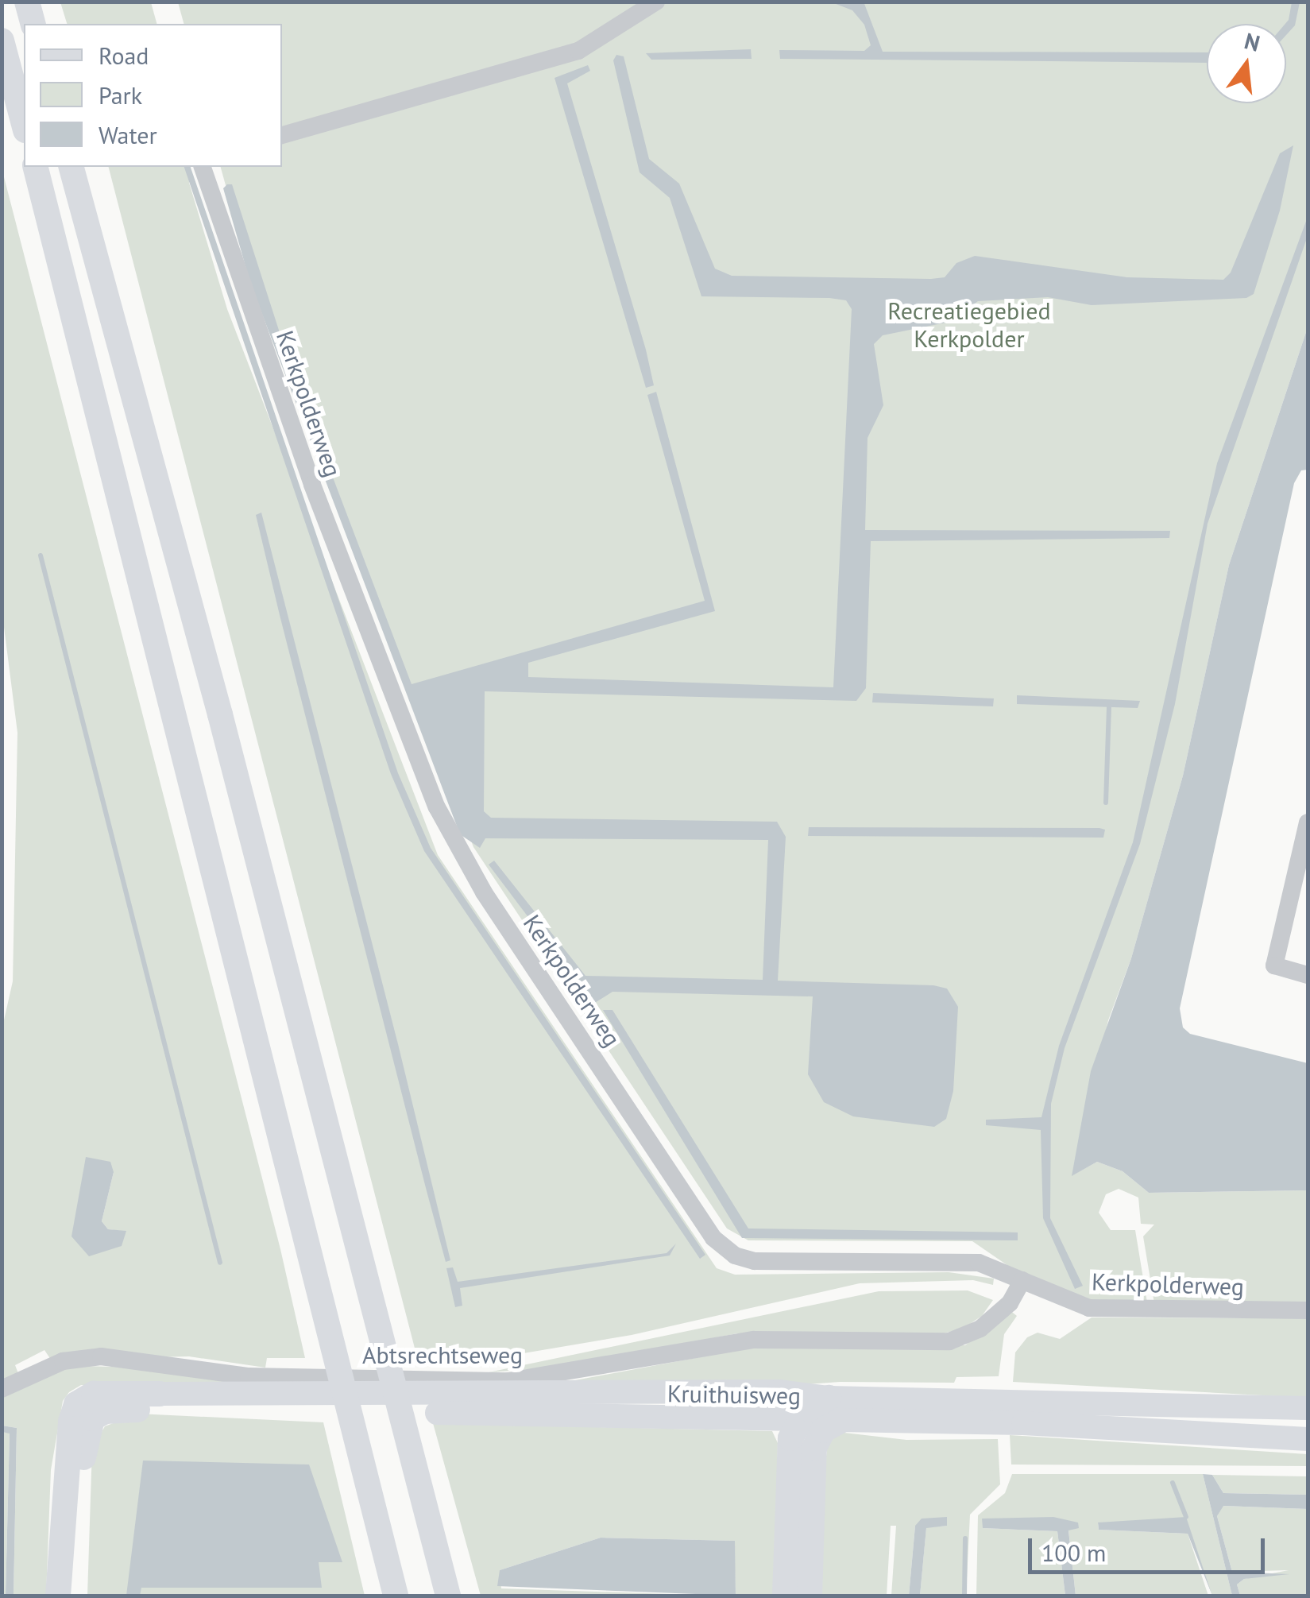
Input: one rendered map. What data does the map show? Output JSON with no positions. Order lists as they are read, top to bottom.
{
  "streets": {
    "main road": ["Kruithuisweg"],
    "street": ["Kerkpolderweg", "Abtsrechtseweg"]
  },
  "crossings": [
    ["Kerkpolderweg", "Abtsrechtseweg"],
    ["Abtsrechtseweg", "Kruithuisweg"]
  ],
  "parks": ["Recreatiegebied Kerkpolder"],
  "legend": ["Road", "Park", "Water"],
  "scale_bar": "100 m",
  "north": "top"
}
